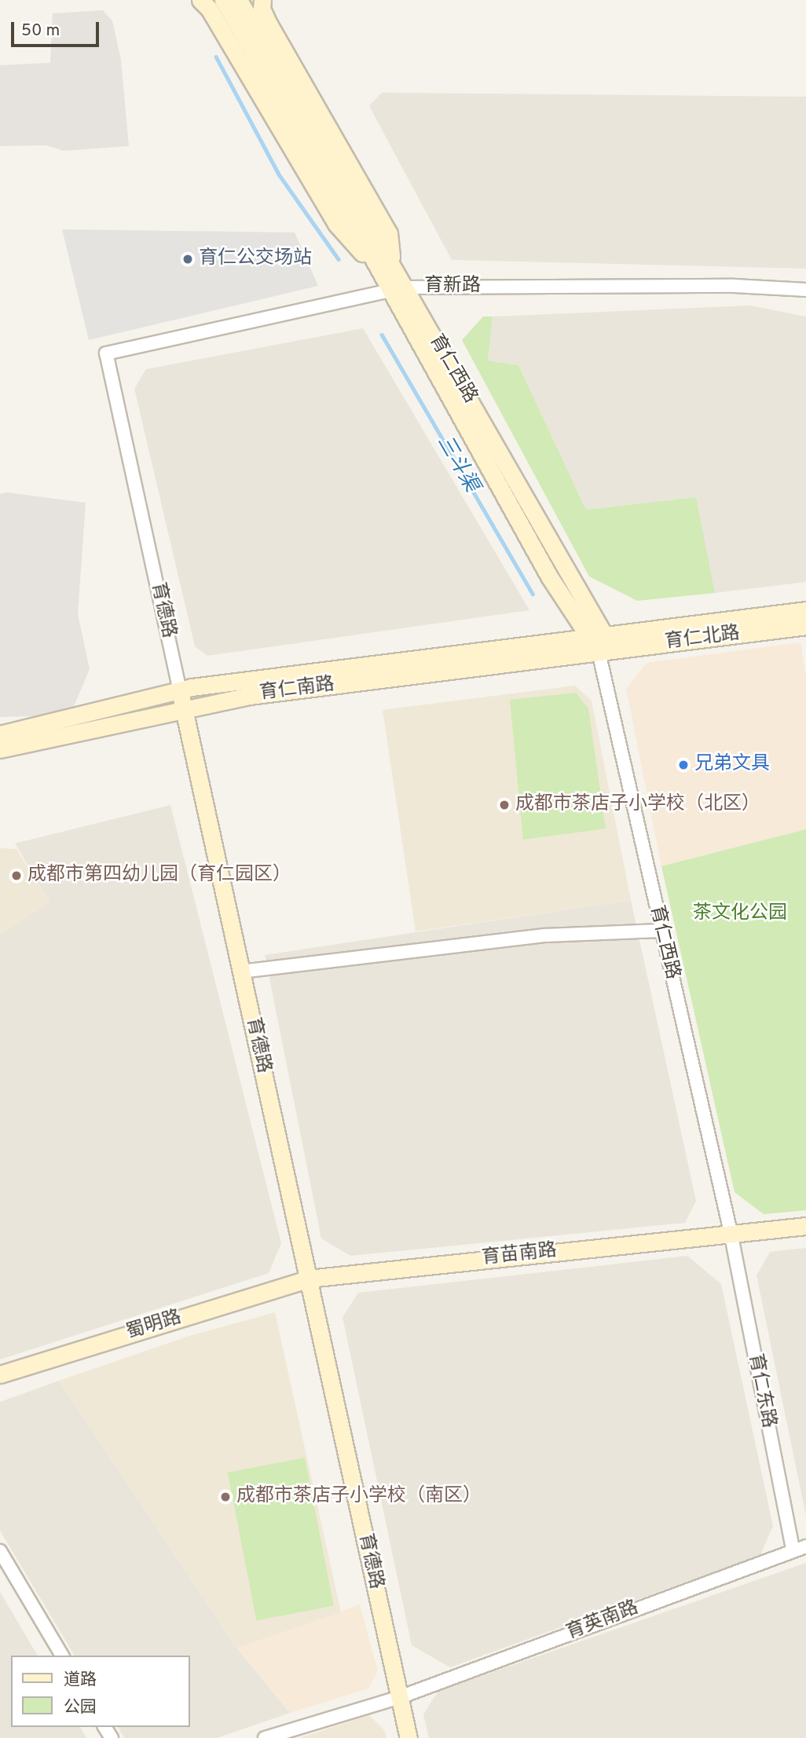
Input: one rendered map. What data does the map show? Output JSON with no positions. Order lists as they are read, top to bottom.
{
  "streets": {
    "street": [
      "育新路",
      "育仁西路",
      "育德路",
      "育仁北路",
      "育仁南路",
      "育苗南路",
      "蜀明路",
      "育仁东路",
      "育英南路"
    ]
  },
  "crossings": [
    ["育新路", "育仁西路"],
    ["育新路", "育德路"],
    ["育仁西路", "育仁北路"],
    ["育仁西路", "育仁南路"],
    ["育仁西路", "育苗南路"],
    ["育仁西路", "育仁东路"],
    ["育德路", "育仁南路"],
    ["育德路", "育苗南路"],
    ["育德路", "蜀明路"],
    ["育德路", "育英南路"],
    ["育仁北路", "育仁南路"],
    ["育苗南路", "蜀明路"],
    ["育苗南路", "育仁东路"],
    ["育仁东路", "育英南路"]
  ],
  "water": ["三斗渠"],
  "parks": ["茶文化公园"],
  "places": [
    "育仁公交场站",
    "兄弟文具",
    "成都市茶店子小学校（北区）",
    "成都市第四幼儿园（育仁园区）",
    "成都市茶店子小学校（南区）"
  ],
  "legend": ["道路", "公园"],
  "scale_bar": "50 m"
}
